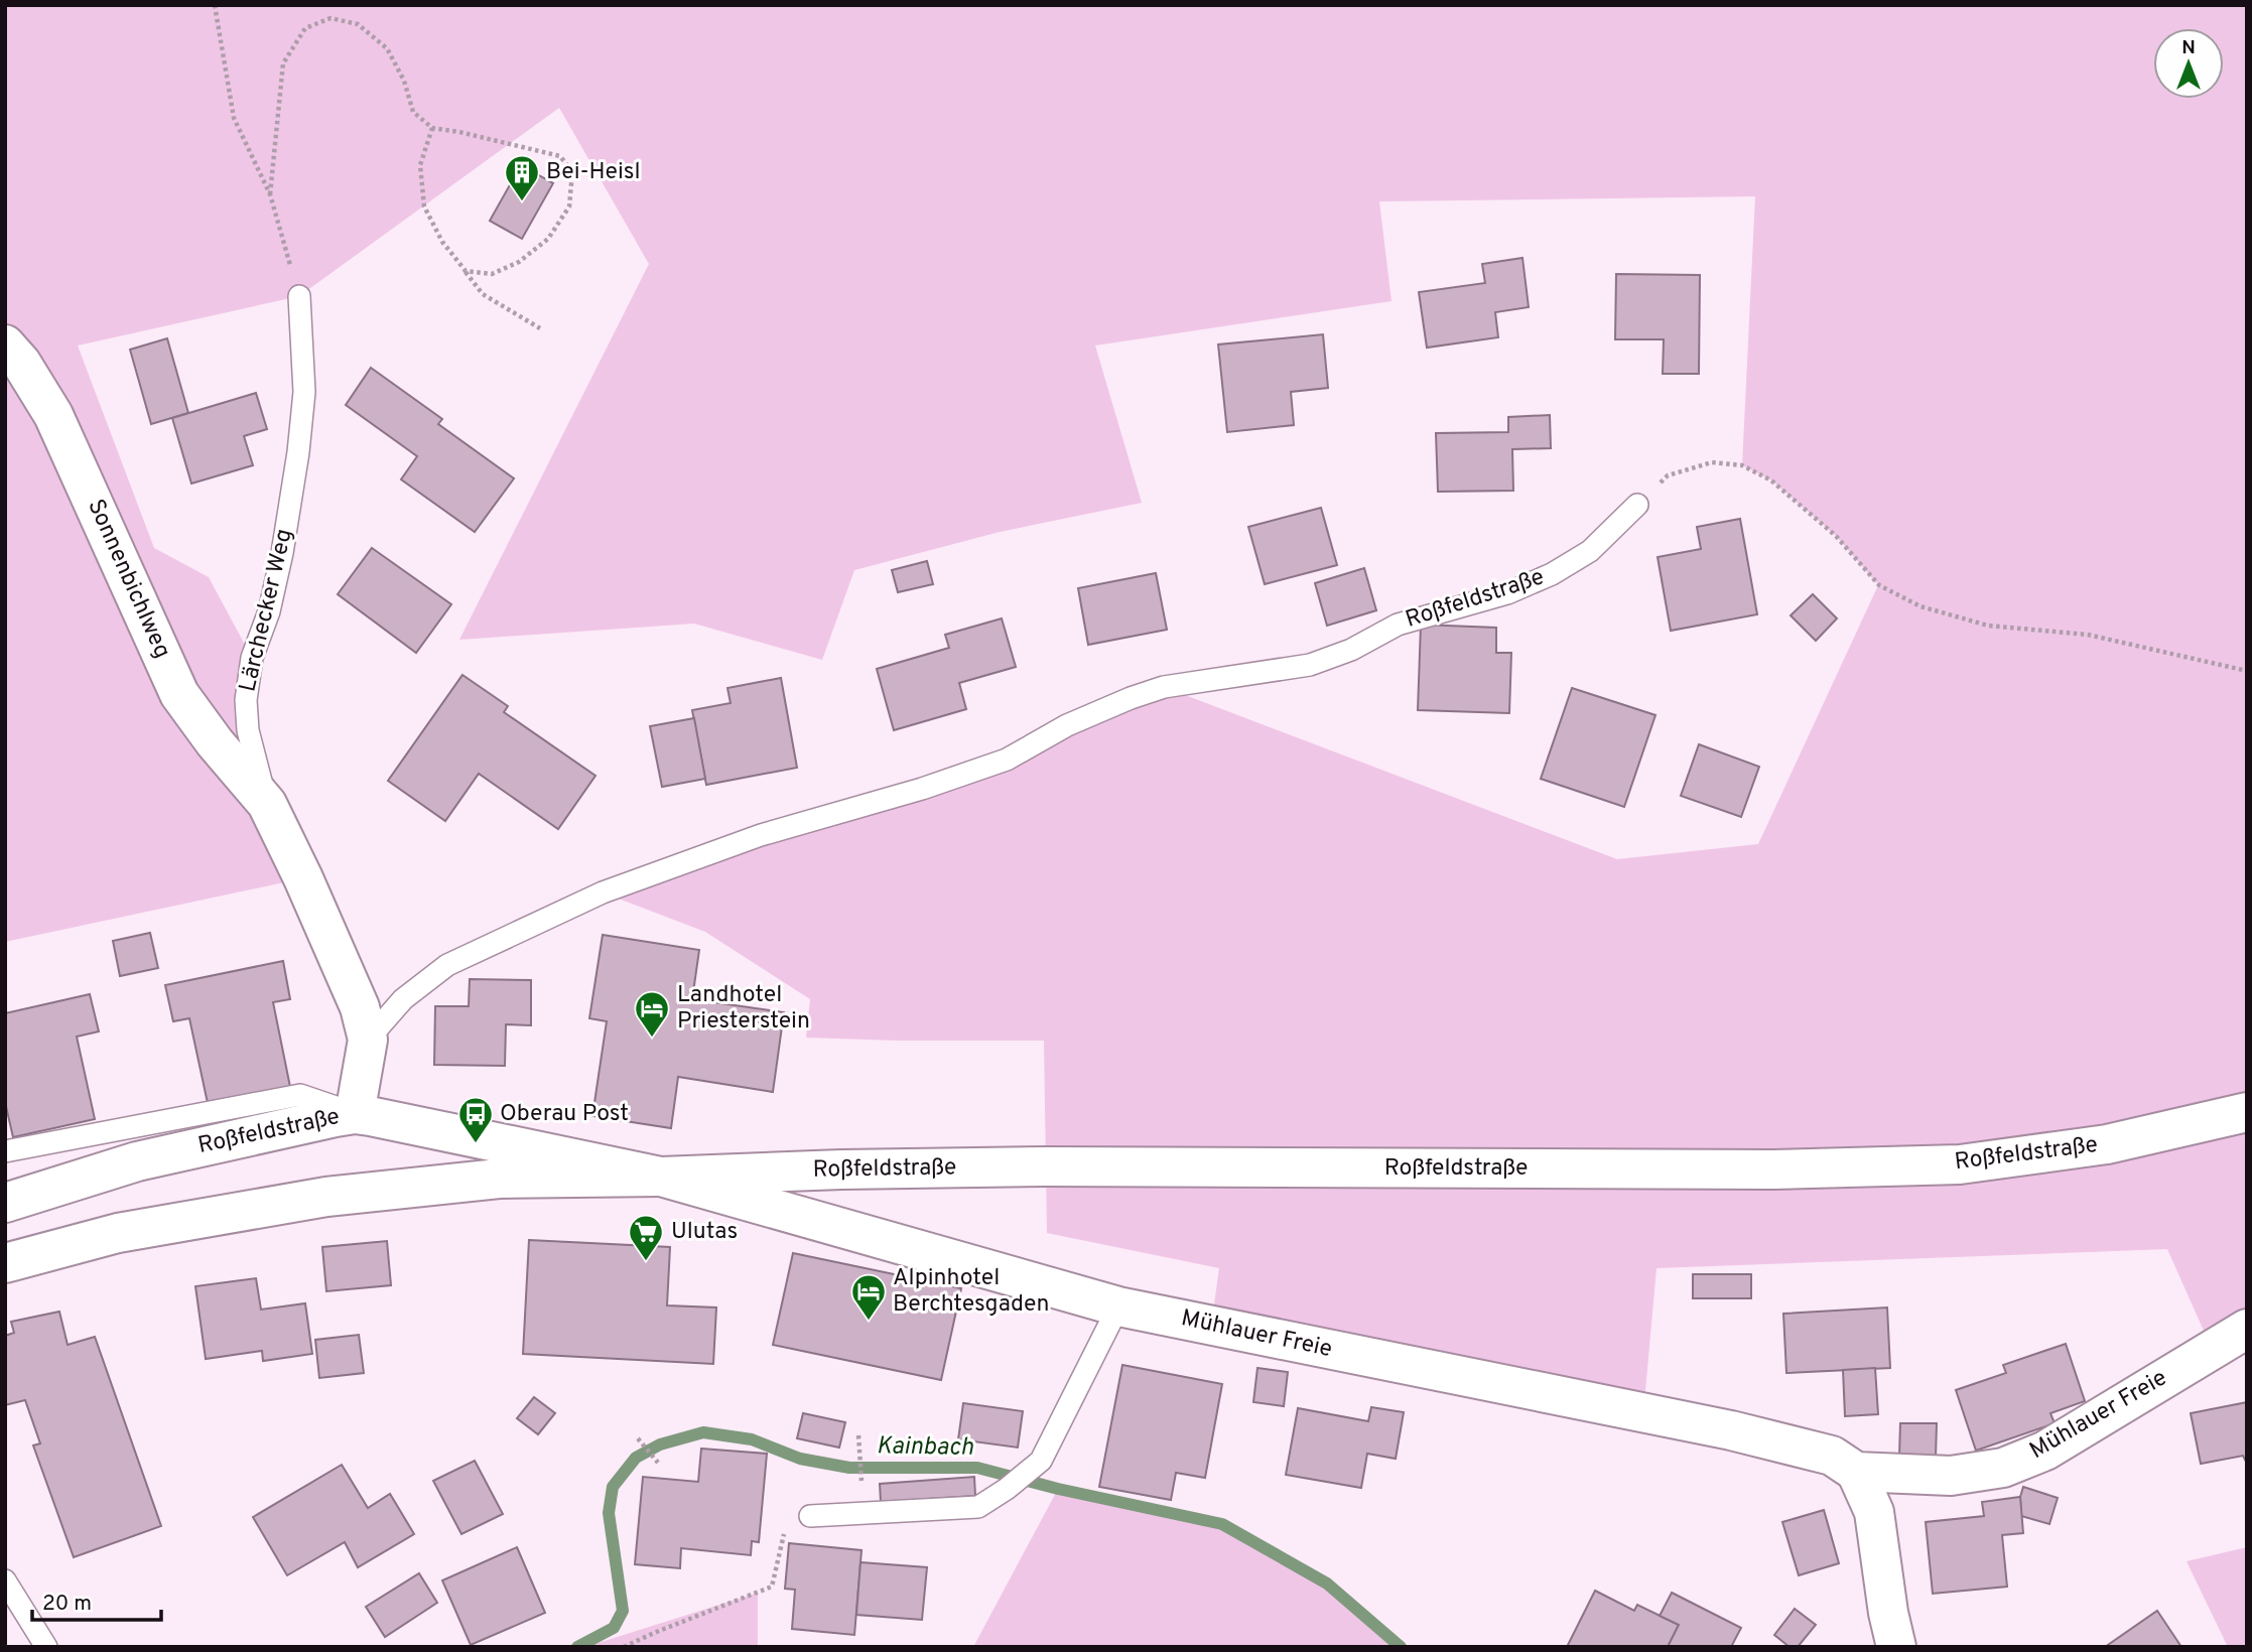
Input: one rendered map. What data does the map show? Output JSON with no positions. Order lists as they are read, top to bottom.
{
  "streets": {
    "street": [
      "Sonnenbichlweg",
      "Roßfeldstraße",
      "Lärchecker Weg",
      "Mühlauer Freie"
    ]
  },
  "crossings": [
    ["Sonnenbichlweg", "Lärchecker Weg"],
    ["Roßfeldstraße", "Lärchecker Weg"],
    ["Roßfeldstraße", "Mühlauer Freie"]
  ],
  "water": ["Kainbach"],
  "places": {
    "building": ["Bei-Heisl"],
    "hotel": ["Landhotel Priesterstein", "Alpinhotel Berchtesgaden"],
    "bus stop": ["Oberau Post"],
    "supermarket": ["Ulutas"]
  },
  "scale_bar": "20 m",
  "north": "top"
}
